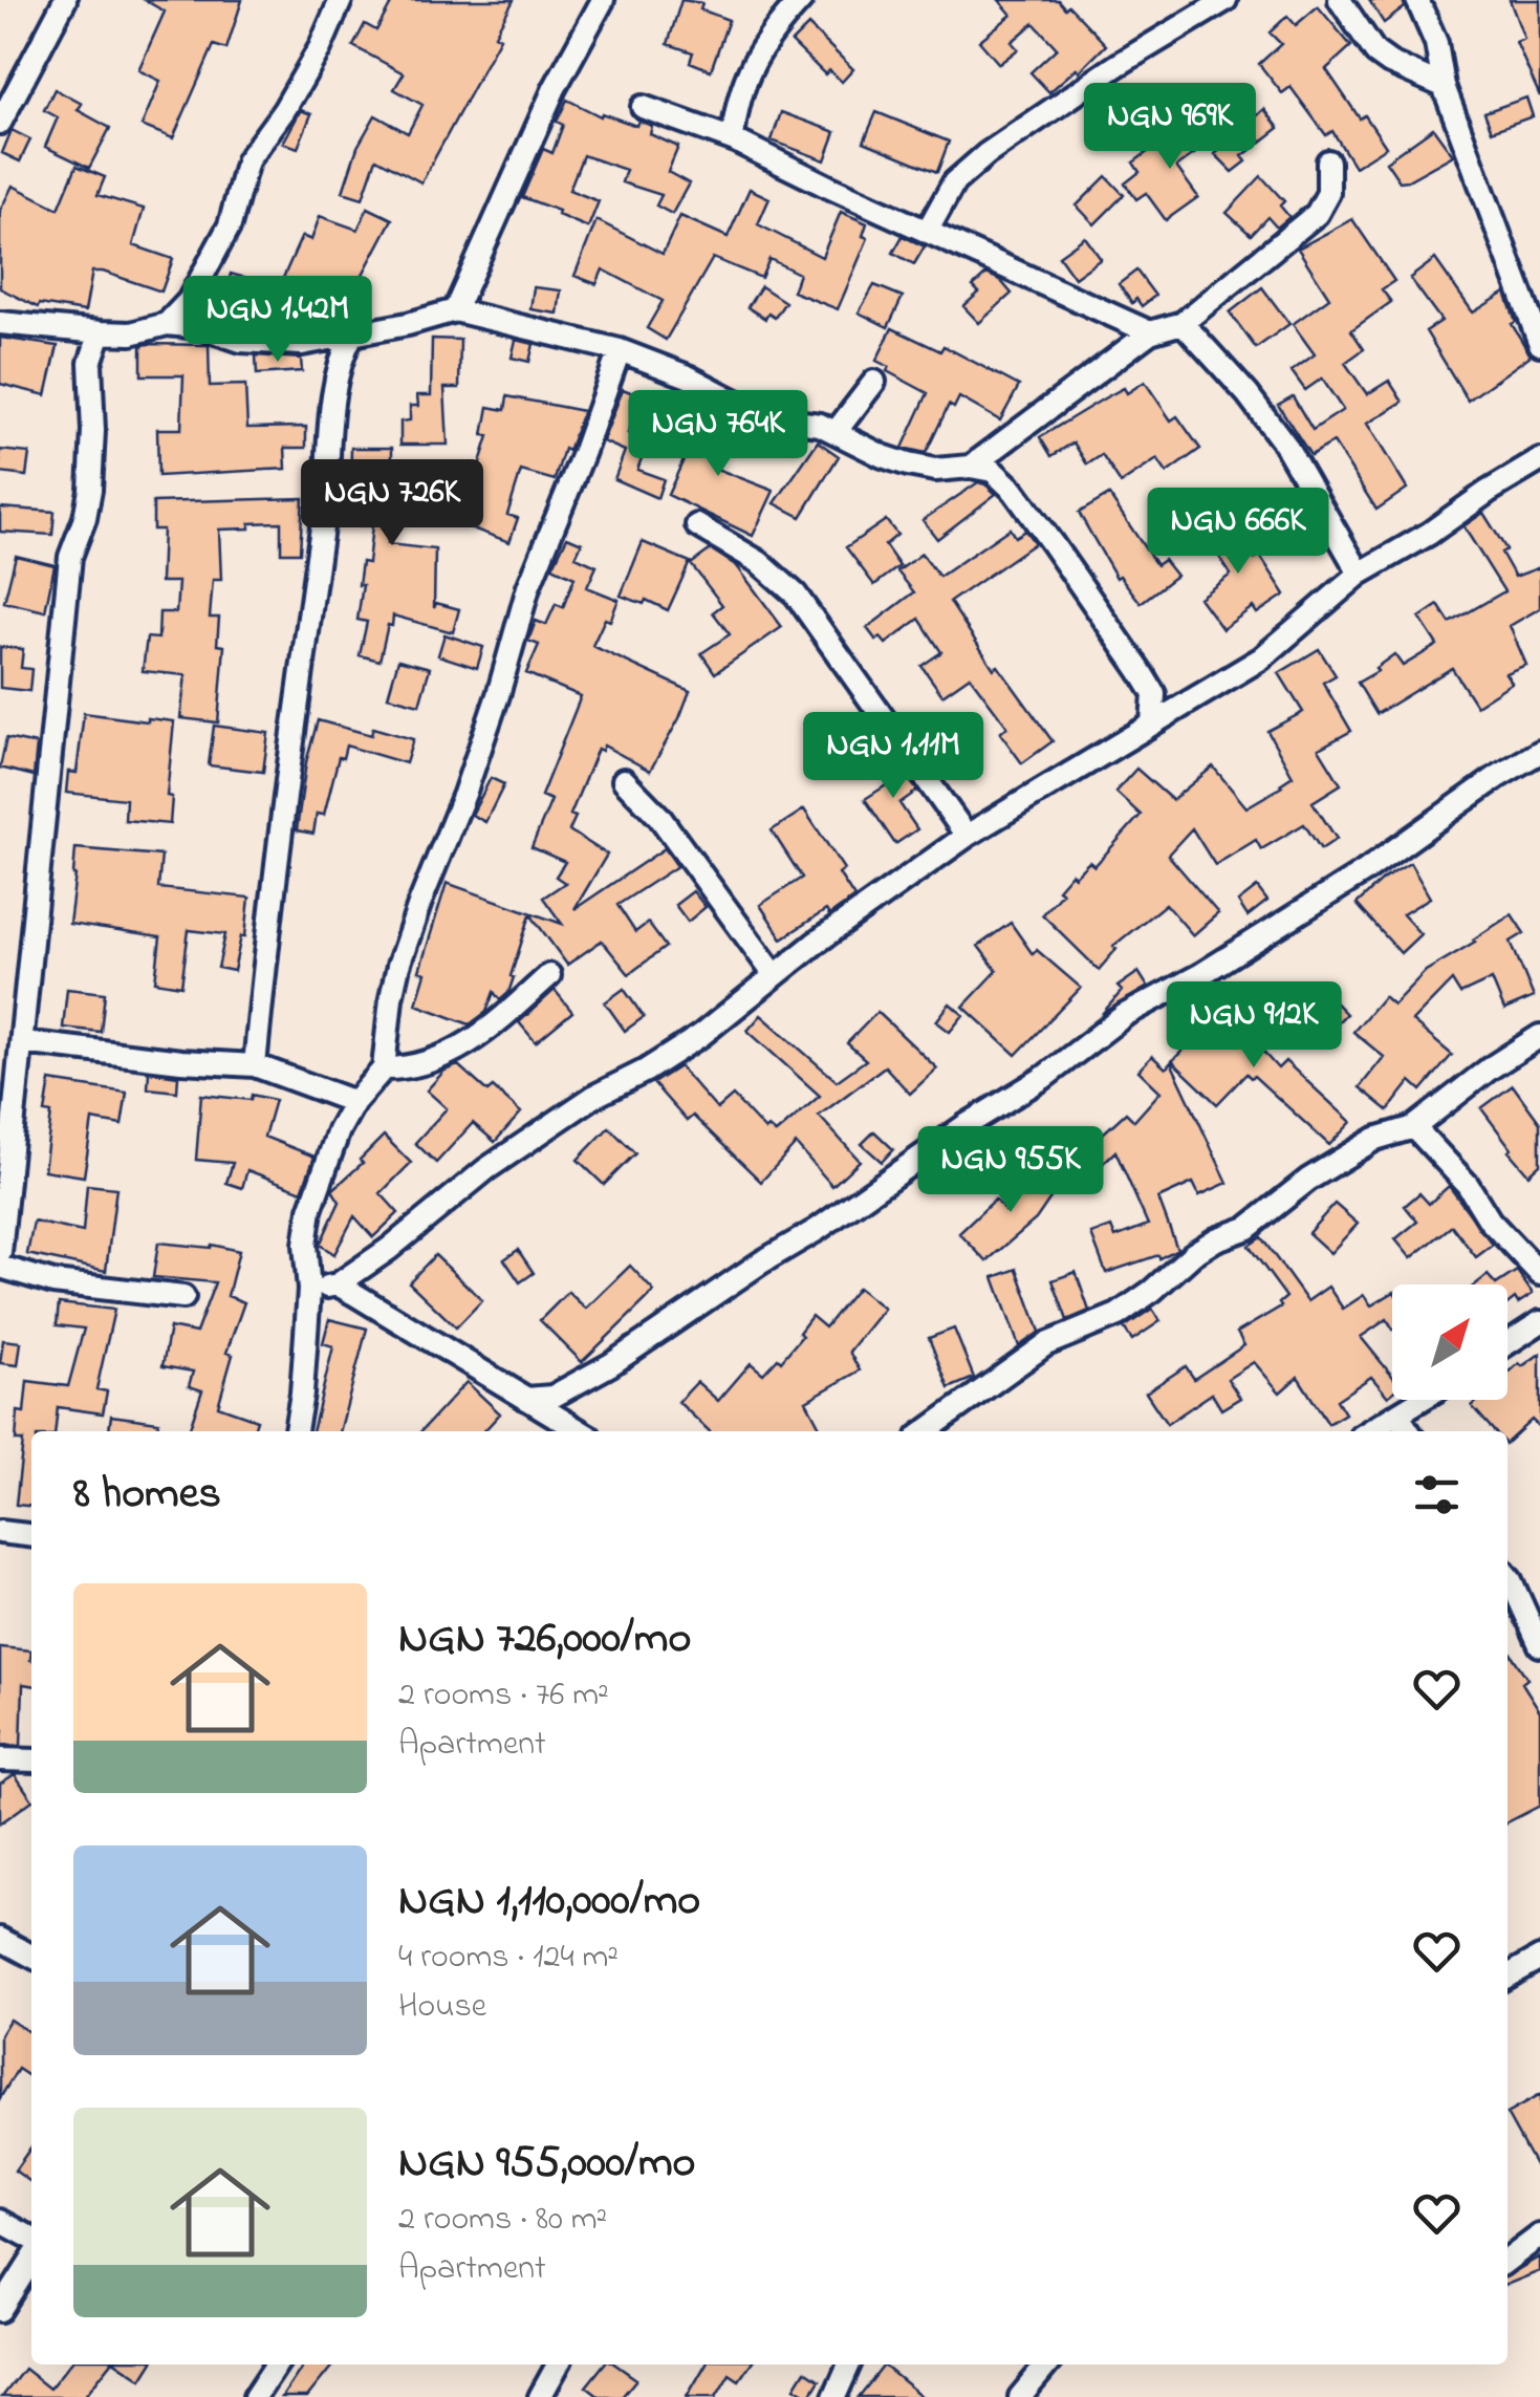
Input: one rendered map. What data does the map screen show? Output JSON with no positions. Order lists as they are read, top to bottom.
{
  "north": "top right",
  "page": {
    "price": [
      "NGN 969K",
      "NGN 1.42M",
      "NGN 764K",
      "NGN 726K",
      "NGN 666K",
      "NGN 1.11M",
      "NGN 912K",
      "NGN 955K"
    ],
    "heading": "8 homes",
    "list": [
      {
        "name": "NGN 726,000/mo",
        "note": "2 rooms · 76 m² · Apartment"
      },
      {
        "name": "NGN 1,110,000/mo",
        "note": "4 rooms · 124 m² · House"
      },
      {
        "name": "NGN 955,000/mo",
        "note": "2 rooms · 80 m² · Apartment"
      }
    ]
  }
}
